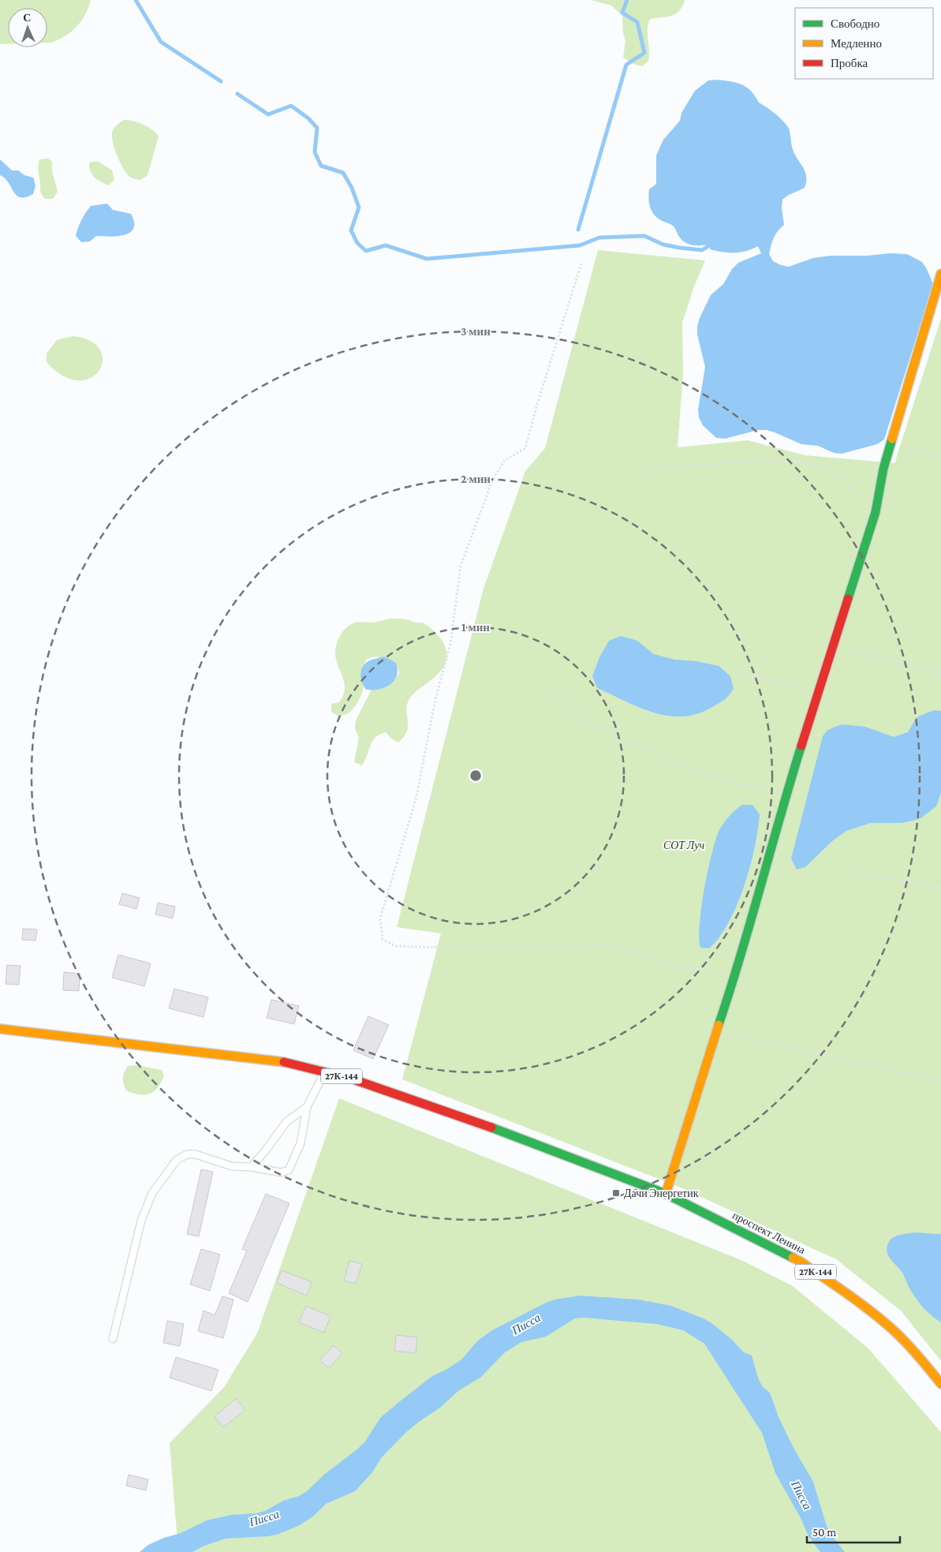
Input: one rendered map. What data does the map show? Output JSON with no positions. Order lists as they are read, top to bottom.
{
  "streets": {
    "main road": ["27К-144", "проспект Ленина"]
  },
  "crossings": [
    ["27К-144", "проспект Ленина"]
  ],
  "water": ["Писса"],
  "parks": ["СОТ Луч"],
  "places": {
    "transit": ["Дачи Энергетик"]
  },
  "legend": ["Свободно", "Медленно", "Пробка"],
  "scale_bar": "50 m",
  "north": "top",
  "rings": ["3 мин", "2 мин", "1 мин"]
}
